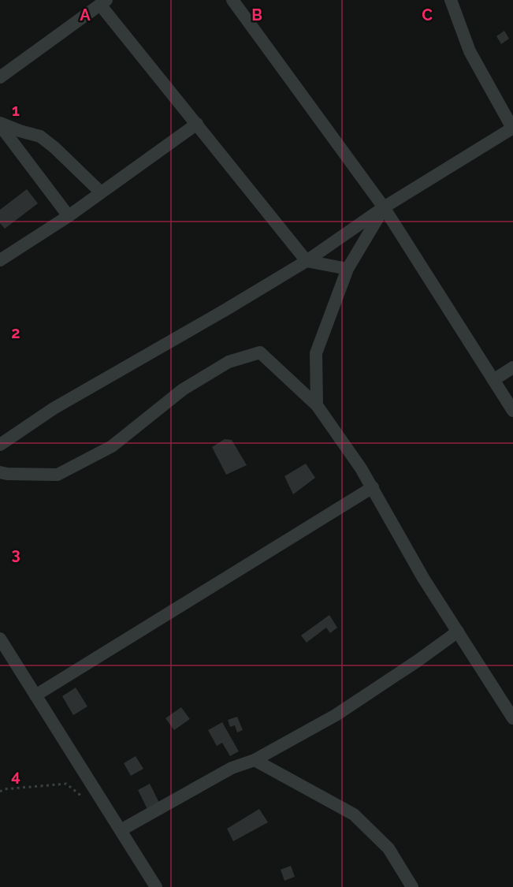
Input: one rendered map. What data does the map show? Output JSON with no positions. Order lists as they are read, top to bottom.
{
  "grid": {
    "columns": ["A", "B", "C"],
    "rows": [
      "1",
      "2",
      "3",
      "4"
    ]
  }
}
